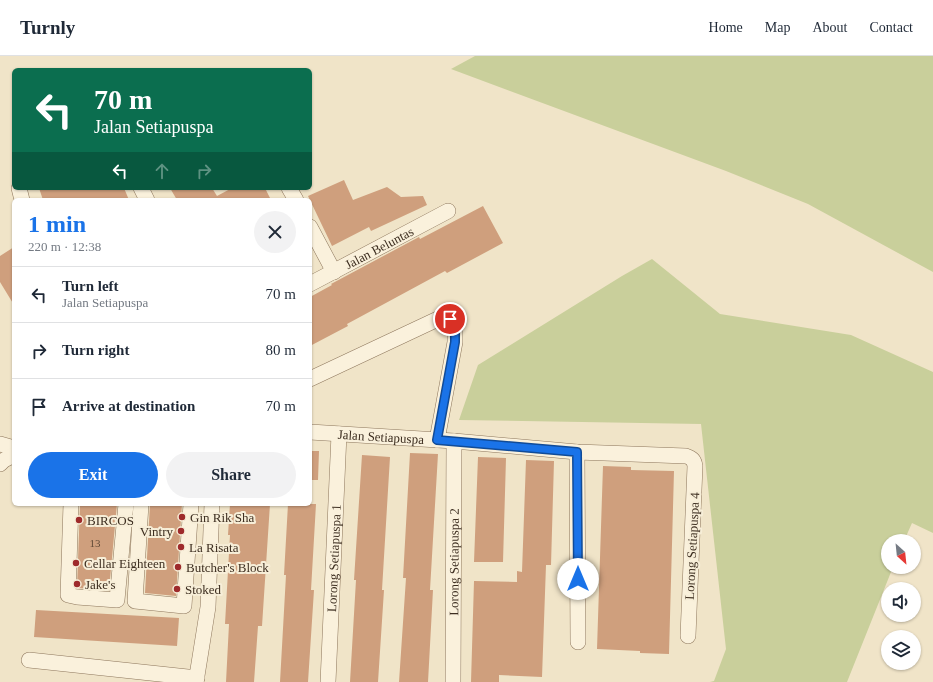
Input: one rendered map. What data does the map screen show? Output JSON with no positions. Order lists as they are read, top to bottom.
{
  "streets": {
    "street": [
      "Jalan Beluntas",
      "Jalan Setiapuspa",
      "Lorong Setiapuspa 4",
      "Lorong Setiapuspa 1",
      "Lorong Setiapuspa 2"
    ]
  },
  "crossings": [
    ["Jalan Setiapuspa", "Lorong Setiapuspa 4"],
    ["Jalan Setiapuspa", "Lorong Setiapuspa 1"],
    ["Jalan Setiapuspa", "Lorong Setiapuspa 2"]
  ],
  "places": [
    "Gin Rik Sha",
    "BIRCOS",
    "Vintry",
    "La Risata",
    "Cellar Eighteen",
    "Butcher's Block",
    "Jake's",
    "Stoked"
  ],
  "house_numbers": ["13"],
  "north": "bottom right",
  "page": {
    "header": "Turnly",
    "nav": [
      "Home",
      "Map",
      "About",
      "Contact"
    ],
    "turn": ["70 m", "Jalan Setiapuspa"],
    "heading": ["1 min", "220 m · 12:38"],
    "list": [
      {
        "name": "Turn left",
        "note": "Jalan Setiapuspa",
        "value": "70 m"
      },
      {
        "name": "Turn right",
        "value": "80 m"
      },
      {
        "name": "Arrive at destination",
        "value": "70 m"
      }
    ],
    "buttons": ["Exit", "Share"]
  }
}
